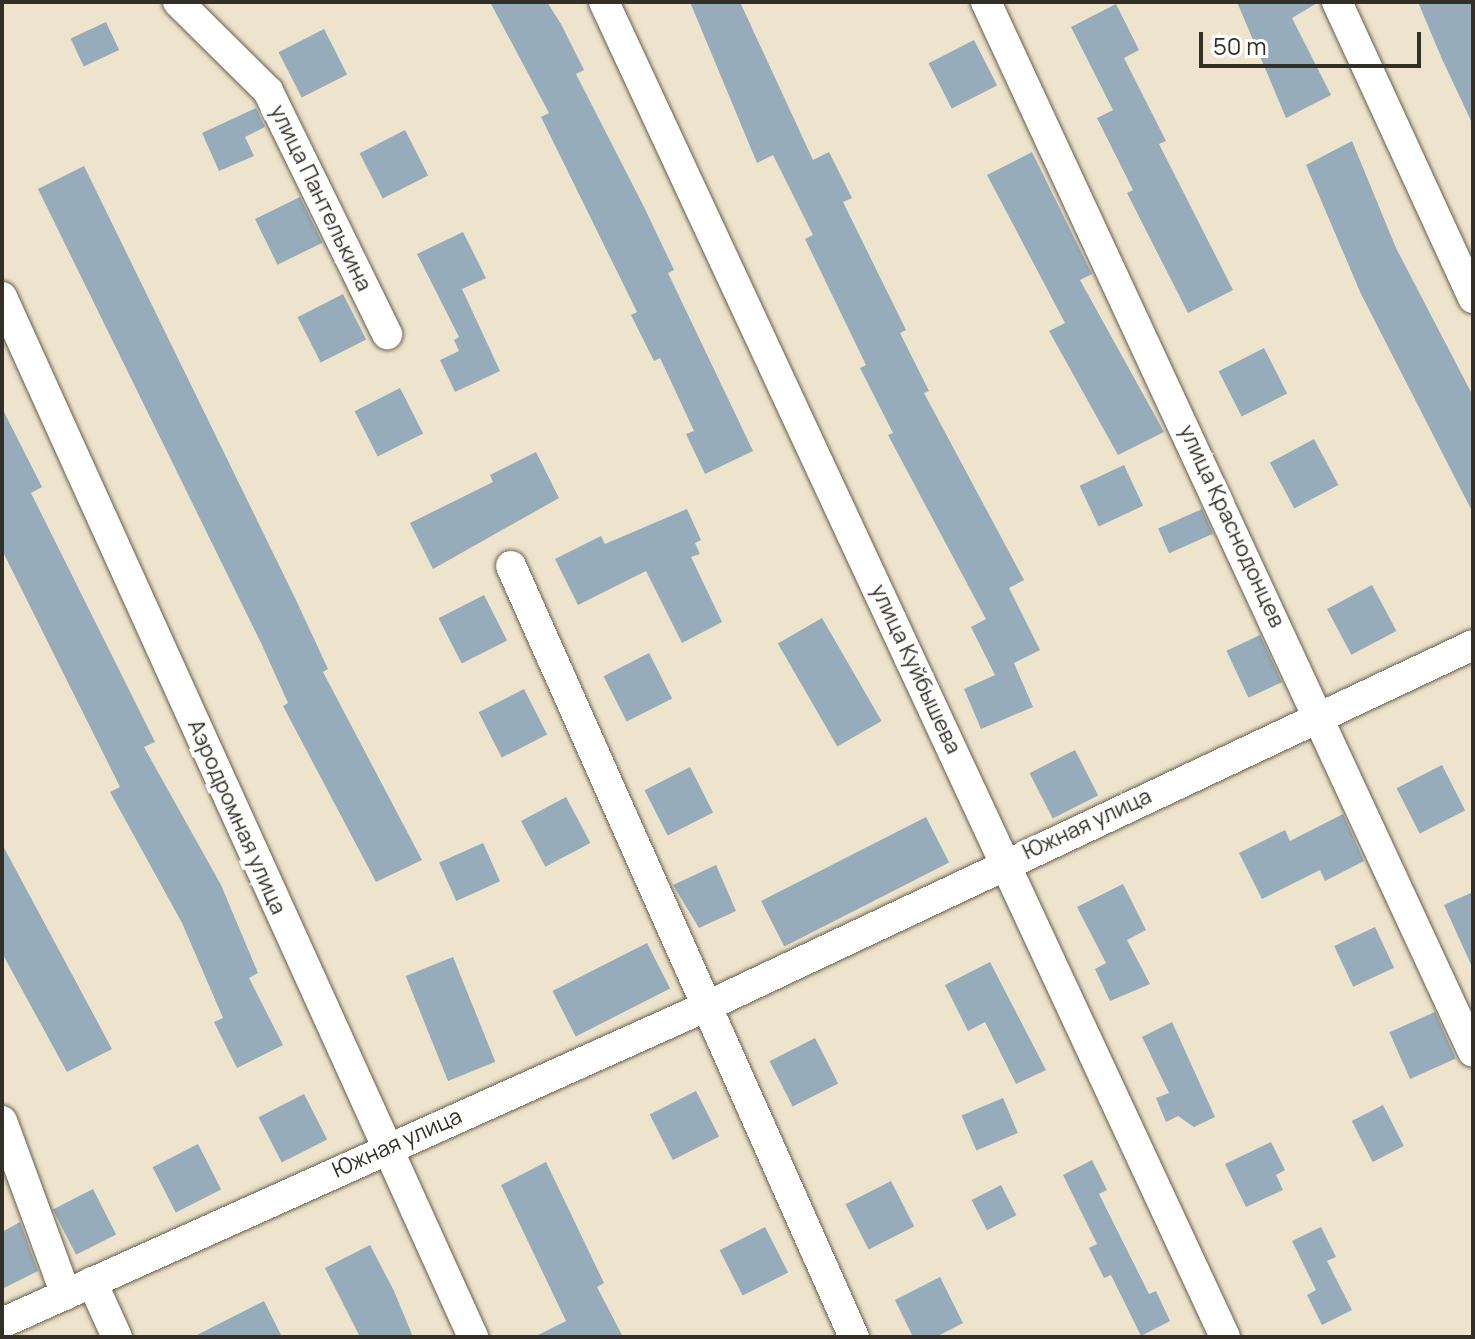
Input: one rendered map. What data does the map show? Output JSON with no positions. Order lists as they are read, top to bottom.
{
  "streets": {
    "street": [
      "улица Пантелькина",
      "улица Краснодонцев",
      "улица Куйбышева",
      "Аэродромная улица",
      "Южная улица"
    ]
  },
  "crossings": [
    ["улица Краснодонцев", "Южная улица"],
    ["улица Куйбышева", "Южная улица"],
    ["Аэродромная улица", "Южная улица"]
  ],
  "scale_bar": "50 m"
}
